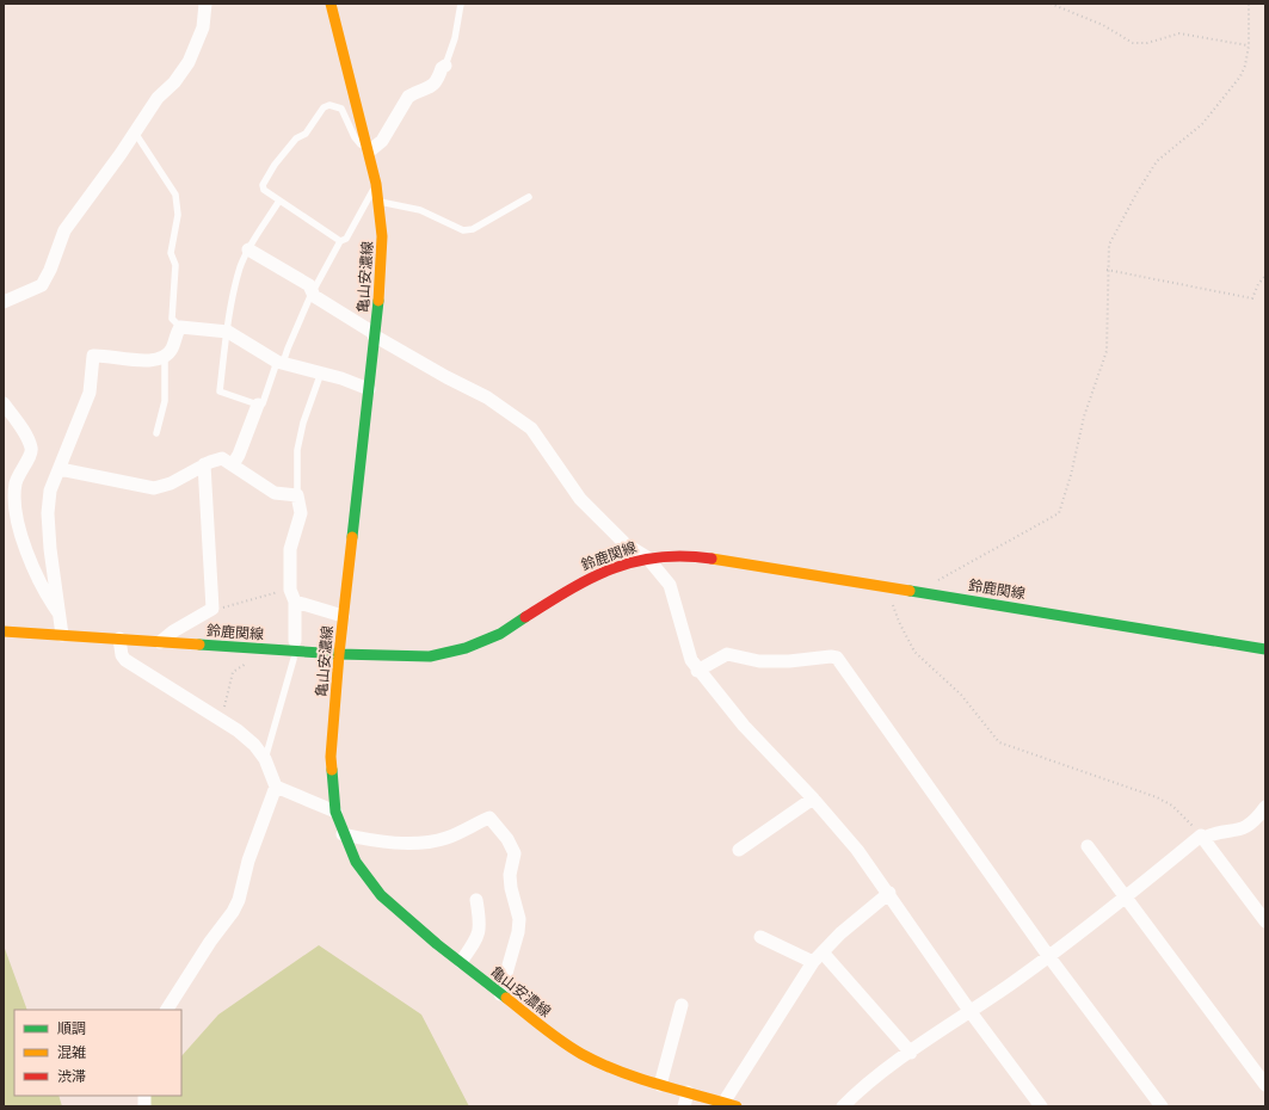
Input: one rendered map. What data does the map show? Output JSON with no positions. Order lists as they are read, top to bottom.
{
  "streets": {
    "main road": ["亀山安濃線", "鈴鹿関線"]
  },
  "crossings": [
    ["亀山安濃線", "鈴鹿関線"]
  ],
  "legend": ["順調", "混雑", "渋滞"]
}
